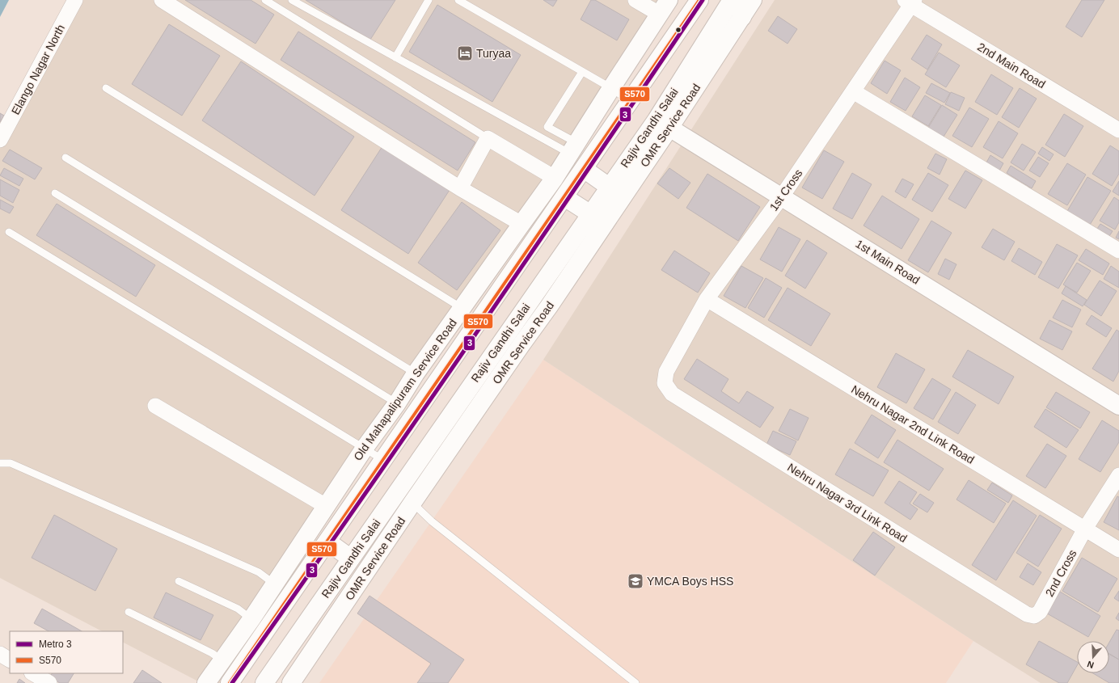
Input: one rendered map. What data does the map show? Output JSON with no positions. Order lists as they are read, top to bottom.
{
  "streets": {
    "street": [
      "2nd Main Road",
      "Elango Nagar North",
      "OMR Service Road",
      "Rajiv Gandhi Salai",
      "1st Cross",
      "1st Main Road",
      "Old Mahapalipuram Service Road",
      "Nehru Nagar 2nd Link Road",
      "Nehru Nagar 3rd Link Road",
      "2nd Cross"
    ]
  },
  "crossings": [
    ["2nd Main Road", "1st Cross"],
    ["OMR Service Road", "Rajiv Gandhi Salai"],
    ["OMR Service Road", "1st Main Road"],
    ["Rajiv Gandhi Salai", "1st Main Road"],
    ["1st Cross", "1st Main Road"],
    ["1st Cross", "Nehru Nagar 2nd Link Road"],
    ["1st Cross", "Nehru Nagar 3rd Link Road"],
    ["Nehru Nagar 2nd Link Road", "2nd Cross"],
    ["Nehru Nagar 3rd Link Road", "2nd Cross"]
  ],
  "places": {
    "hotel": ["Turyaa"],
    "school or university": ["YMCA Boys HSS"]
  },
  "lines": ["metro line 3", "transit line S570"],
  "legend": ["Metro 3", "S570"],
  "north": "bottom"
}
